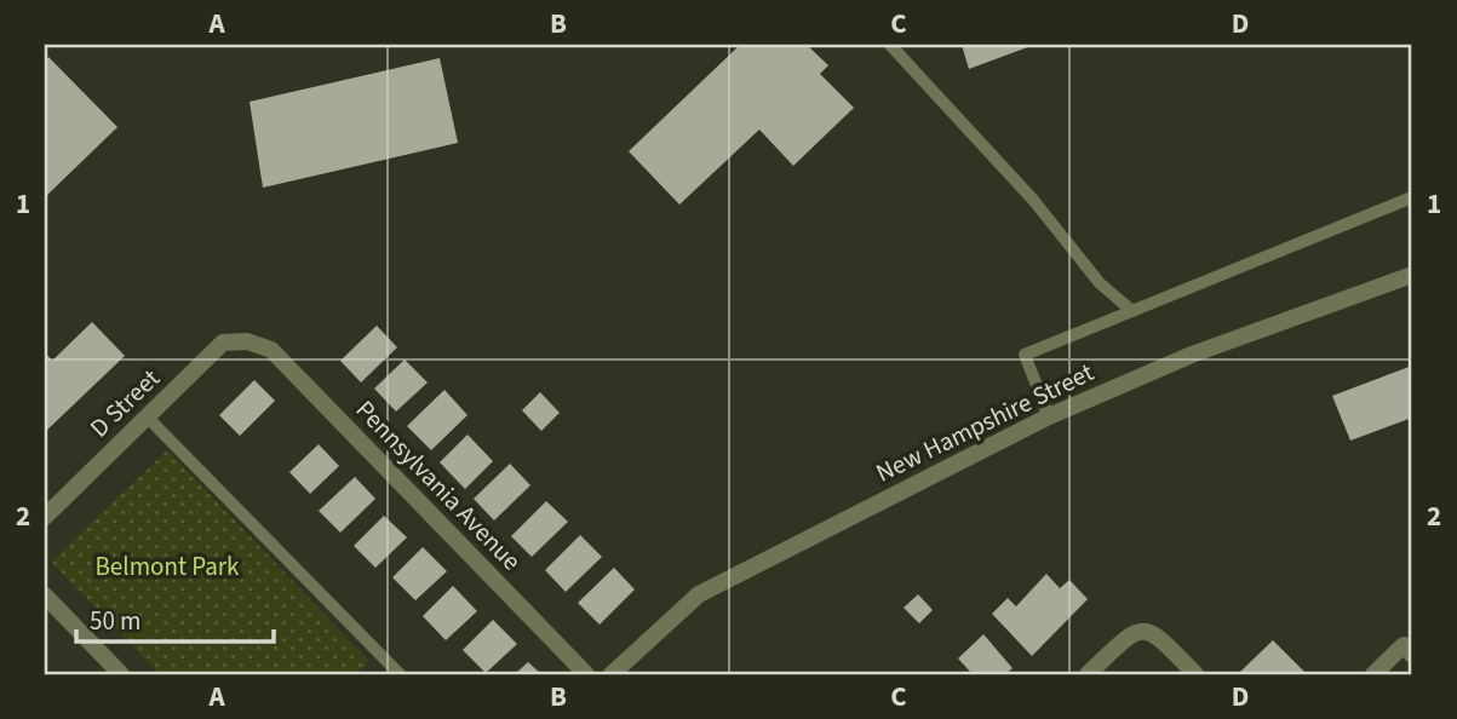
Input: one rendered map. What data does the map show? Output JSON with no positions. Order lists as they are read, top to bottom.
{
  "streets": {
    "street": ["D Street", "New Hampshire Street", "Pennsylvania Avenue"]
  },
  "crossings": [
    ["D Street", "Pennsylvania Avenue"]
  ],
  "parks": ["Belmont Park"],
  "scale_bar": "50 m",
  "grid": {
    "columns": [
      "A",
      "B",
      "C",
      "D"
    ],
    "rows": ["1", "2"]
  }
}
